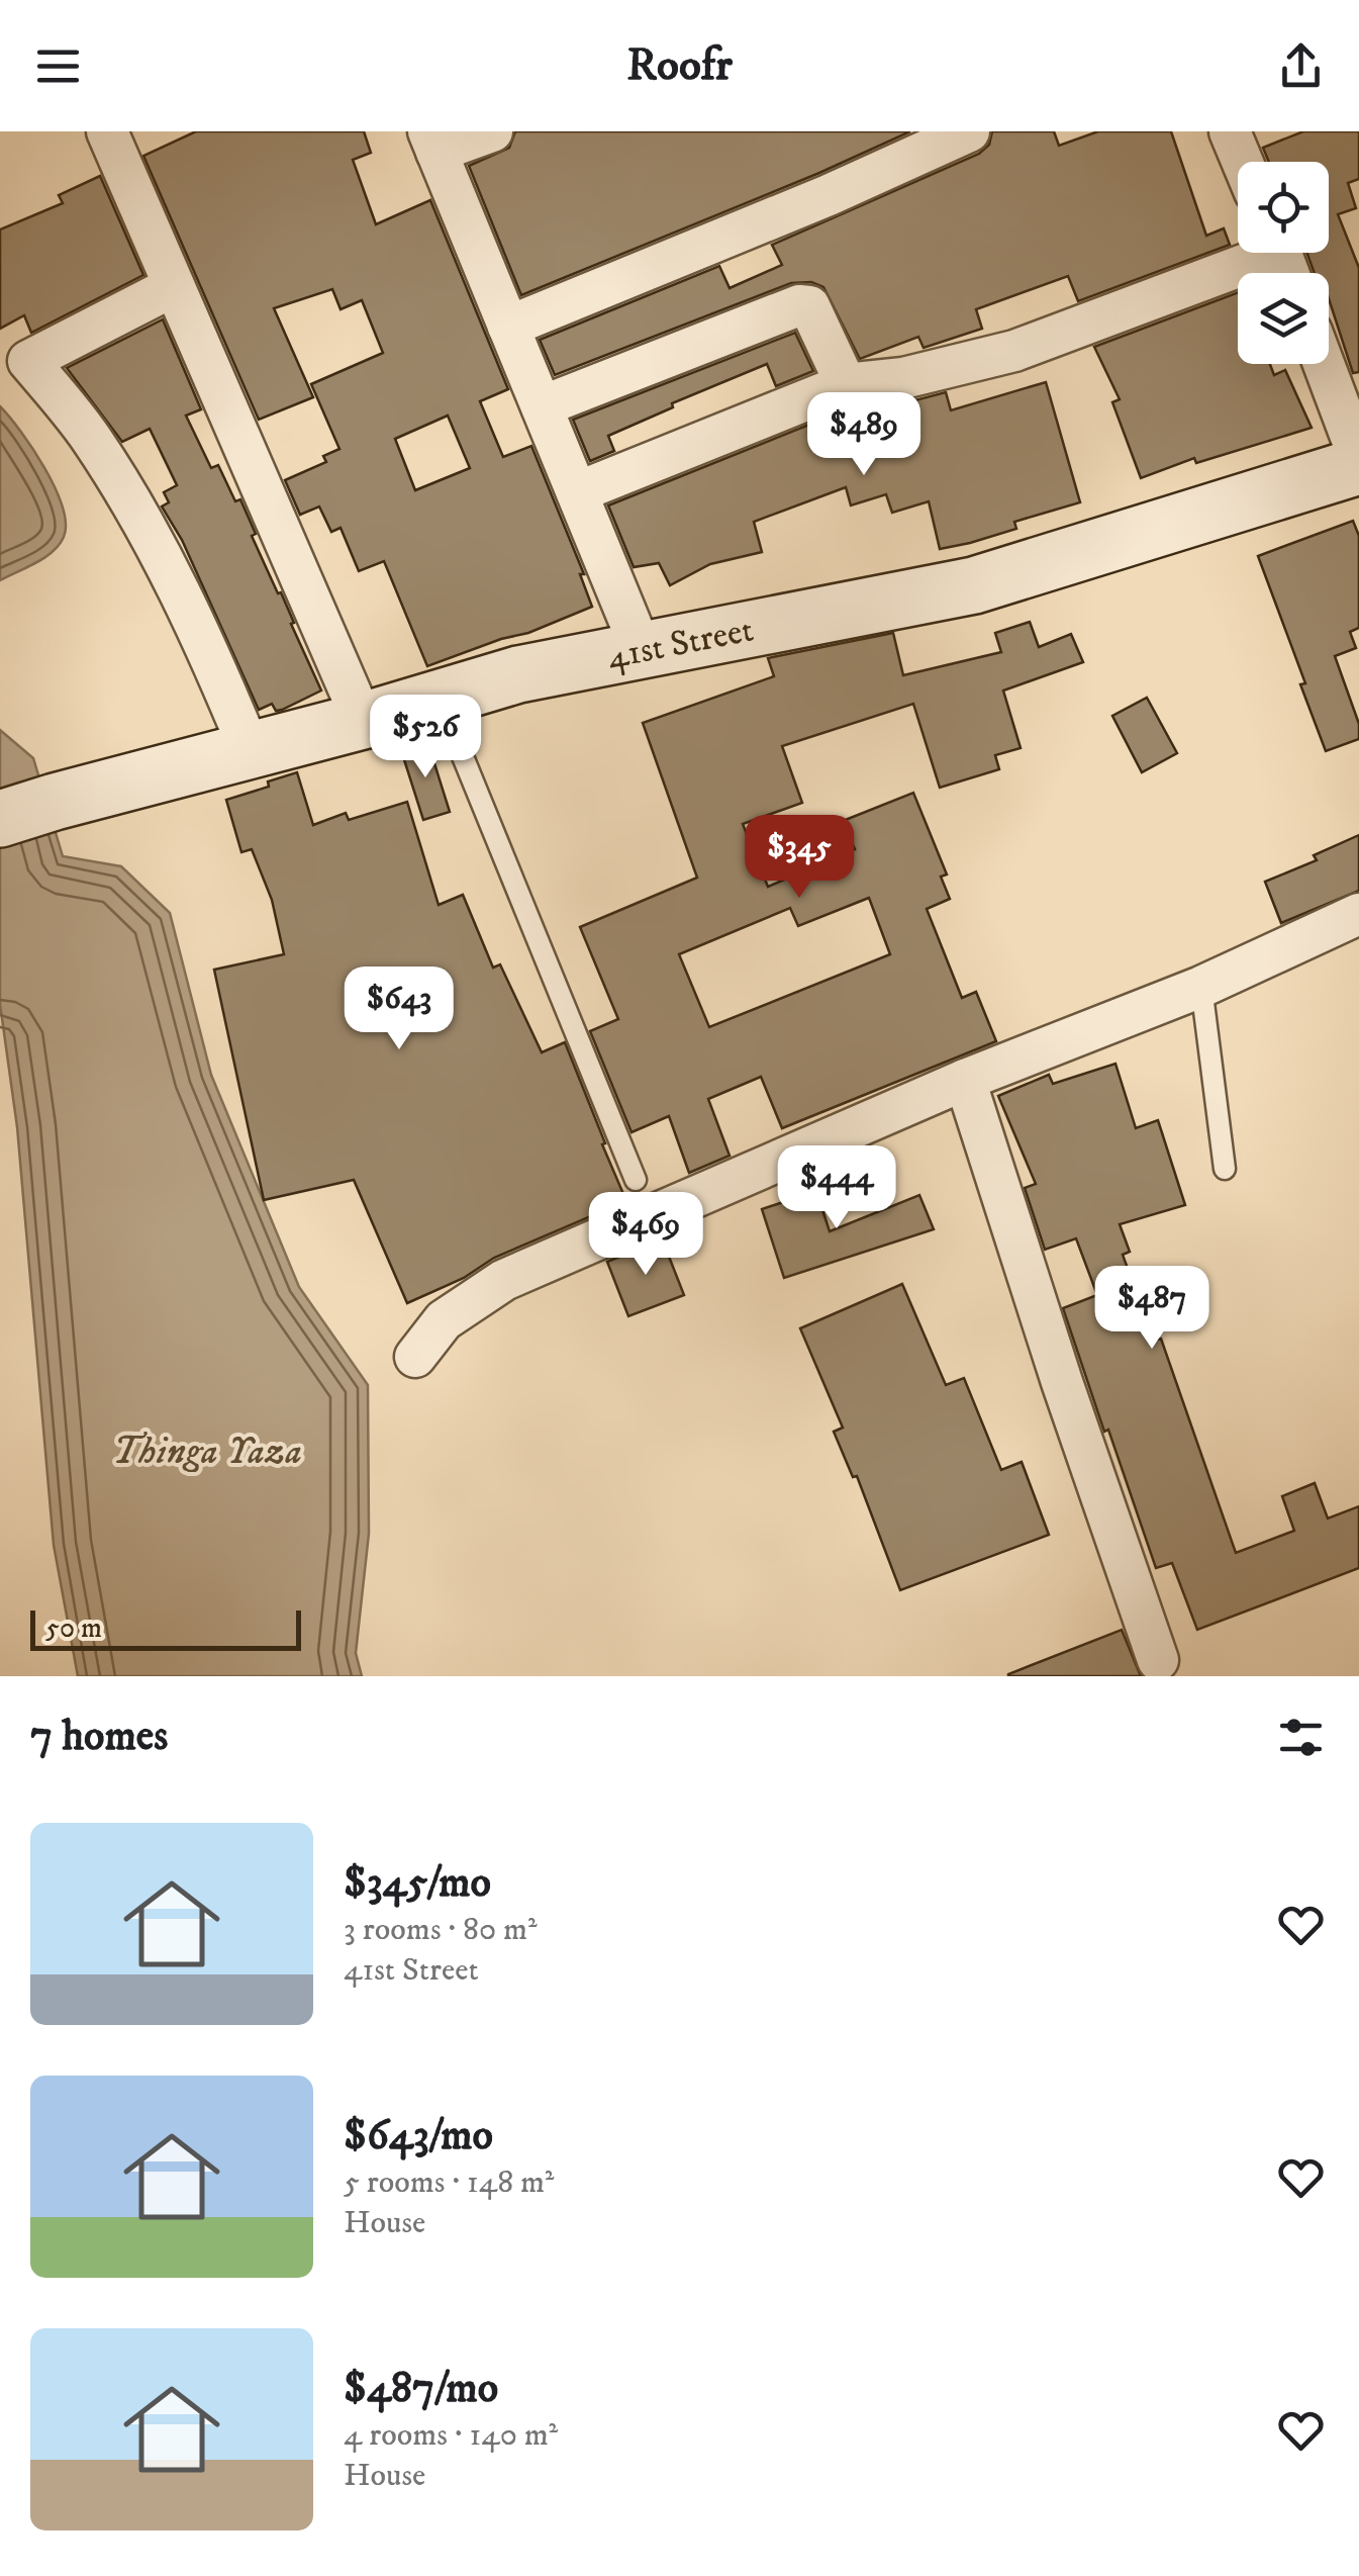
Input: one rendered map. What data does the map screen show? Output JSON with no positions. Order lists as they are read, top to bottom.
{
  "streets": {
    "main road": ["41st Street"]
  },
  "water": ["Thinga Yaza"],
  "scale_bar": "50 m",
  "page": {
    "header": "Roofr",
    "price": [
      "$489",
      "$526",
      "$345",
      "$643",
      "$444",
      "$469",
      "$487"
    ],
    "scale": "50 m",
    "heading": "7 homes",
    "list": [
      {
        "name": "$345/mo",
        "note": "3 rooms · 80 m² · 41st Street"
      },
      {
        "name": "$643/mo",
        "note": "5 rooms · 148 m² · House"
      },
      {
        "name": "$487/mo",
        "note": "4 rooms · 140 m² · House"
      }
    ]
  }
}
